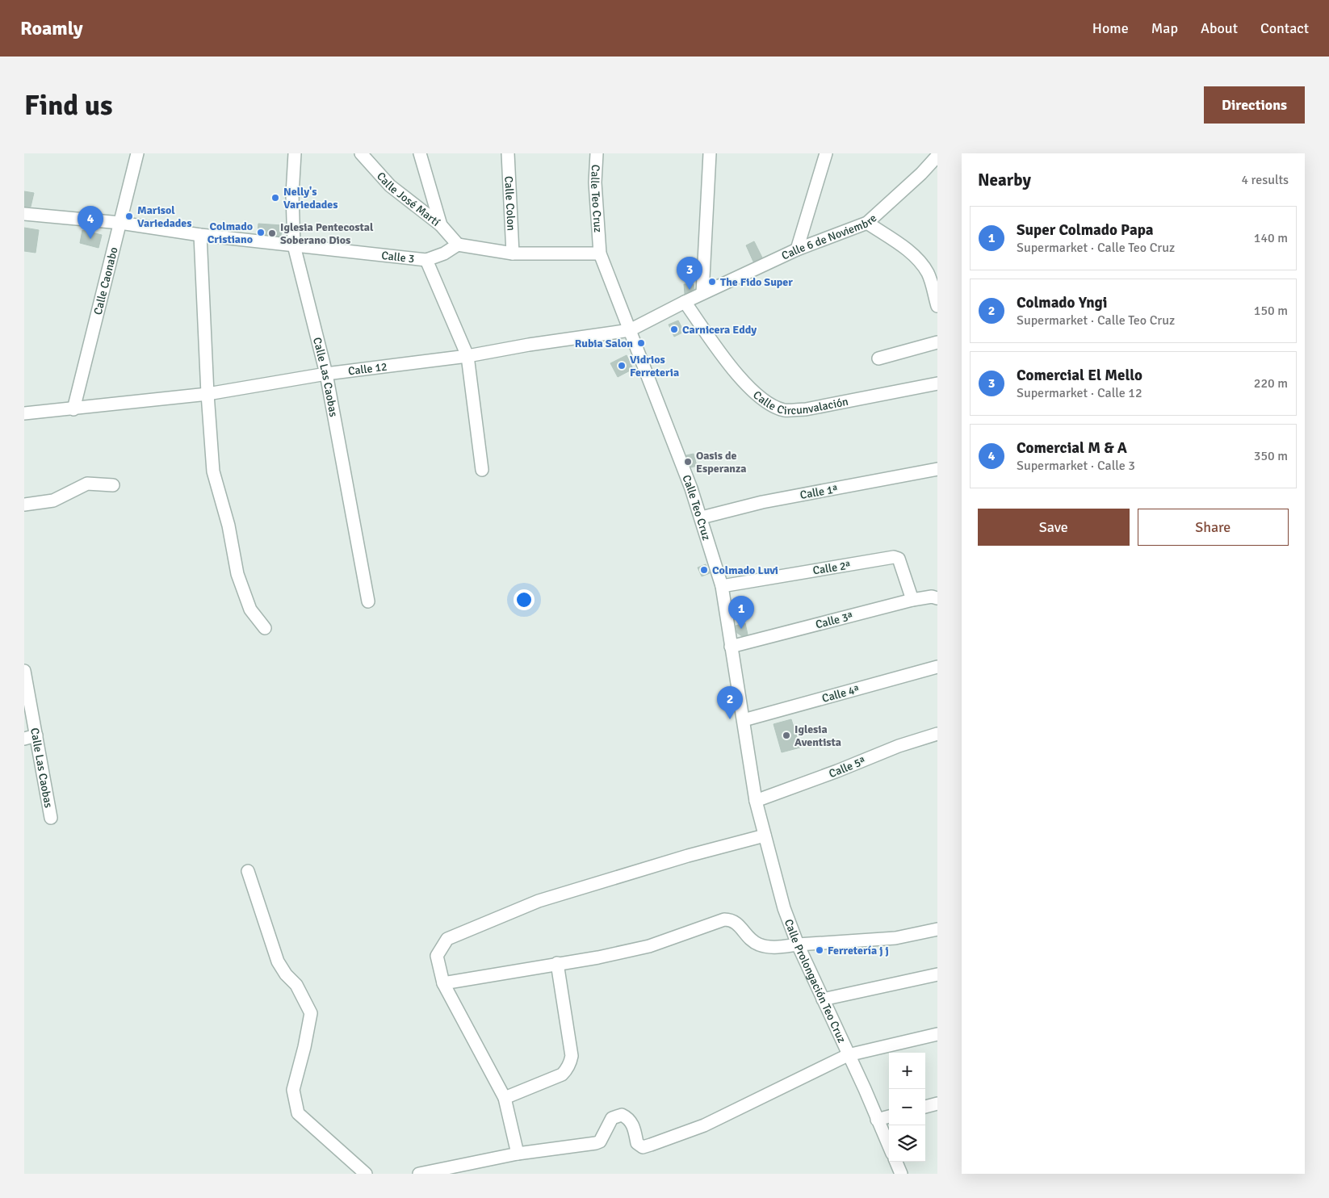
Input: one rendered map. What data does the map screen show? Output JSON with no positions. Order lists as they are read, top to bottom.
{
  "streets": {
    "street": [
      "Calle José Martí",
      "Calle Teo Cruz",
      "Calle Colon",
      "Calle 6 de Noviembre",
      "Calle 3",
      "Calle Caonabo",
      "Calle 12",
      "Calle Las Caobas",
      "Calle Circunvalación",
      "Calle 1ª",
      "Calle 2ª",
      "Calle 3ª",
      "Calle 4ª",
      "Calle 5ª",
      "Calle Prolongación Teo Cruz"
    ]
  },
  "crossings": [
    ["Calle José Martí", "Calle 3"],
    ["Calle Teo Cruz", "Calle 12"],
    ["Calle Teo Cruz", "Calle 1ª"],
    ["Calle Teo Cruz", "Calle 2ª"],
    ["Calle Teo Cruz", "Calle 3ª"],
    ["Calle Teo Cruz", "Calle 4ª"],
    ["Calle Teo Cruz", "Calle 5ª"],
    ["Calle Teo Cruz", "Calle Prolongación Teo Cruz"],
    ["Calle 6 de Noviembre", "Calle 12"],
    ["Calle 3", "Calle Caonabo"],
    ["Calle 3", "Calle Las Caobas"],
    ["Calle Caonabo", "Calle 12"],
    ["Calle 12", "Calle Las Caobas"],
    ["Calle 12", "Calle Circunvalación"],
    ["Calle 2ª", "Calle 3ª"],
    ["Calle 5ª", "Calle Prolongación Teo Cruz"]
  ],
  "places": [
    "Nelly's Variedades",
    "Marisol Variedades",
    "Colmado Cristiano",
    "Iglesia Pentecostal Soberano Dios",
    "The Fido Super",
    "Carnicera Eddy",
    "Rubia Salon",
    "Vidrios Ferreteria",
    "Oasis de Esperanza",
    "Colmado Luvi",
    "Iglesia Aventista",
    "Ferretería j j"
  ],
  "page": {
    "header": "Roamly",
    "nav": [
      "Home",
      "Map",
      "About",
      "Contact"
    ],
    "buttons": [
      "Directions",
      ["Save", "Share"]
    ],
    "title": "Find us",
    "heading": ["Nearby", "4 results"],
    "pins": [
      "4",
      "3",
      "1",
      "2"
    ],
    "list": [
      {
        "mark": "1",
        "name": "Super Colmado Papa",
        "note": "Supermarket · Calle Teo Cruz",
        "value": "140 m"
      },
      {
        "mark": "2",
        "name": "Colmado Yngi",
        "note": "Supermarket · Calle Teo Cruz",
        "value": "150 m"
      },
      {
        "mark": "3",
        "name": "Comercial El Mello",
        "note": "Supermarket · Calle 12",
        "value": "220 m"
      },
      {
        "mark": "4",
        "name": "Comercial M & A",
        "note": "Supermarket · Calle 3",
        "value": "350 m"
      }
    ],
    "map_buttons": ["+", "−"]
  }
}
